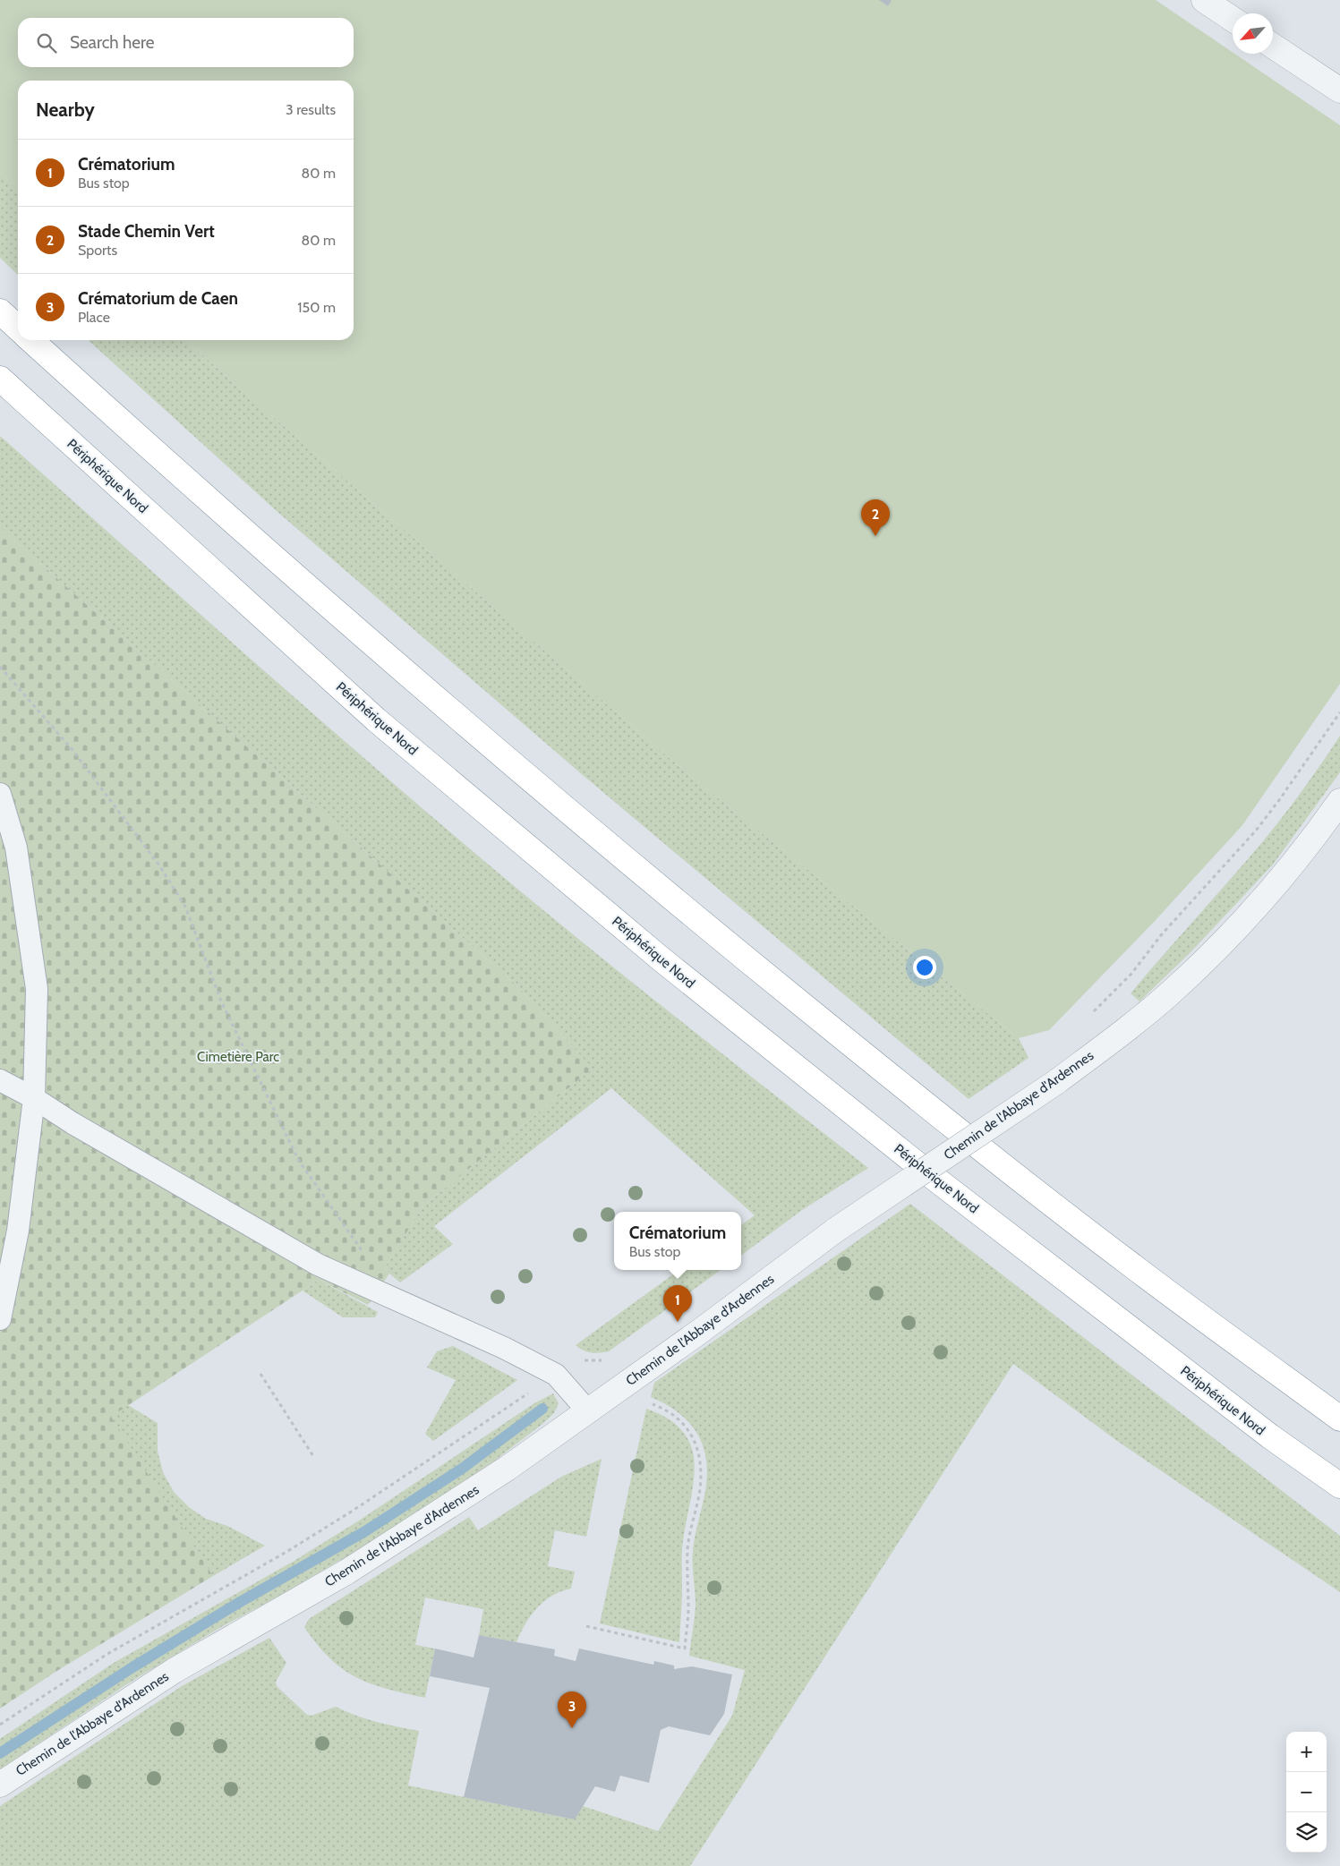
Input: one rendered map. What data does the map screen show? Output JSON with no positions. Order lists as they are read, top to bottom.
{
  "streets": {
    "highway": ["Périphérique Nord"],
    "street": ["Chemin de l'Abbaye d'Ardennes"]
  },
  "parks": ["Cimetière Parc"],
  "north": "bottom left",
  "page": {
    "search": "Search here",
    "heading": ["Nearby", "3 results"],
    "list": [
      {
        "mark": "1",
        "name": "Crématorium",
        "note": "Bus stop",
        "value": "80 m"
      },
      {
        "mark": "2",
        "name": "Stade Chemin Vert",
        "note": "Sports",
        "value": "80 m"
      },
      {
        "mark": "3",
        "name": "Crématorium de Caen",
        "note": "Place",
        "value": "150 m"
      }
    ],
    "pins": ["2", "1", "3"],
    "popup": ["Crématorium", "Bus stop"],
    "map_buttons": ["+", "−"]
  }
}
